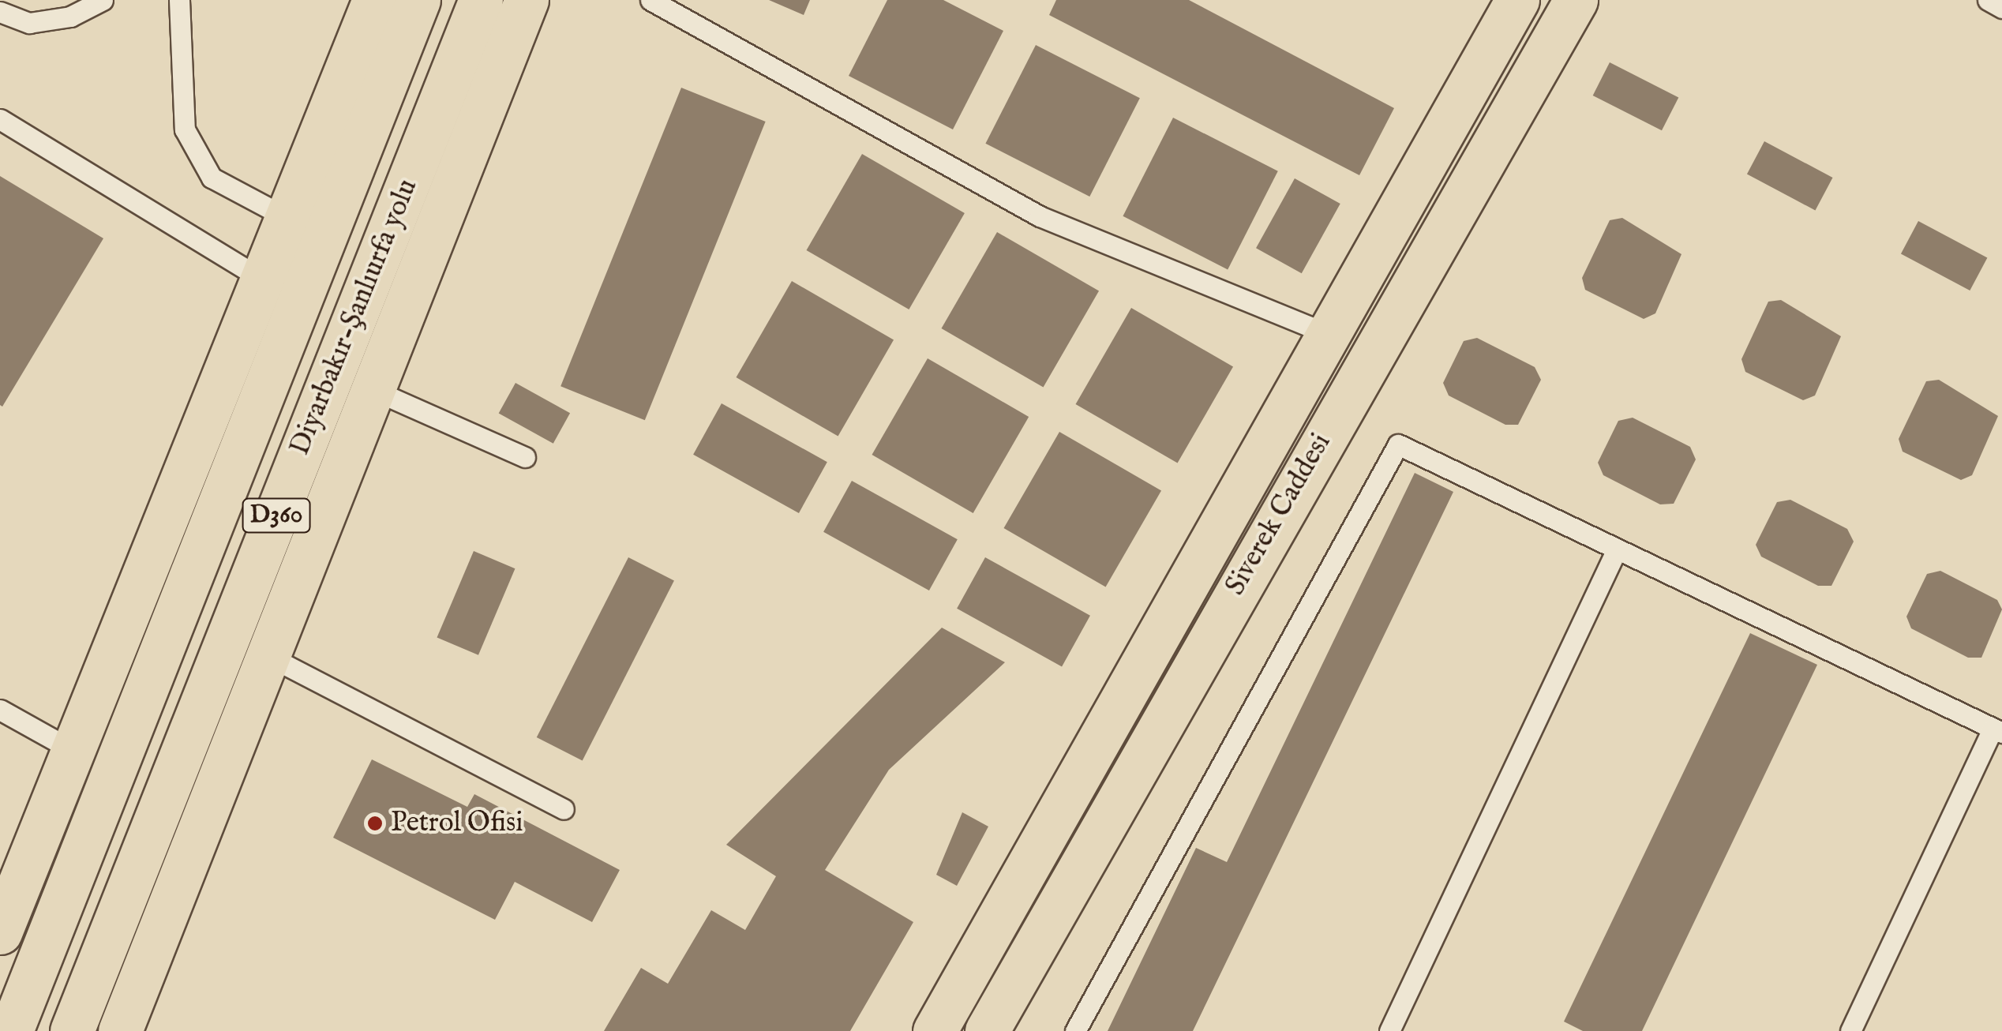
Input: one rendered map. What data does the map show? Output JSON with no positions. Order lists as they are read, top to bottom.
{
  "streets": {
    "main road": ["Diyarbakır-Şanlıurfa yolu", "Siverek Caddesi", "D360"]
  },
  "places": ["Petrol Ofisi"]
}
